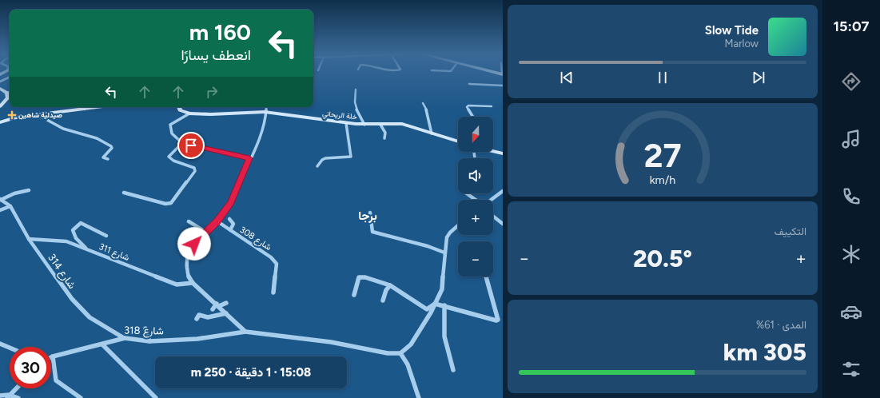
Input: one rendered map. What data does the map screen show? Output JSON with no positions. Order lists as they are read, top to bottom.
{
  "streets": {
    "main road": ["خلة الريحاني"],
    "street": [
      "شارع 308",
      "شارع 311",
      "شارع 314",
      "شارع 318"
    ]
  },
  "crossings": [
    ["شارع 311", "شارع 314"],
    ["شارع 314", "شارع 318"]
  ],
  "districts": ["برجا"],
  "places": {
    "health": ["صيدلية شاهين"]
  },
  "north": "bottom",
  "page": {
    "tabs": "15:07",
    "turn": ["160 m", "انعطف يسارًا"],
    "song": ["Slow Tide", "Marlow"],
    "map_buttons": ["+", "−"],
    "tile": [
      "التكييف",
      ["المدى · 61%", "305 km"]
    ],
    "heat": ["−", "20.5°", "+"],
    "limit": "30",
    "trip": "15:08 · 1 دقيقة · 250 m",
    "gauge": ["27", "km/h"]
  }
}
